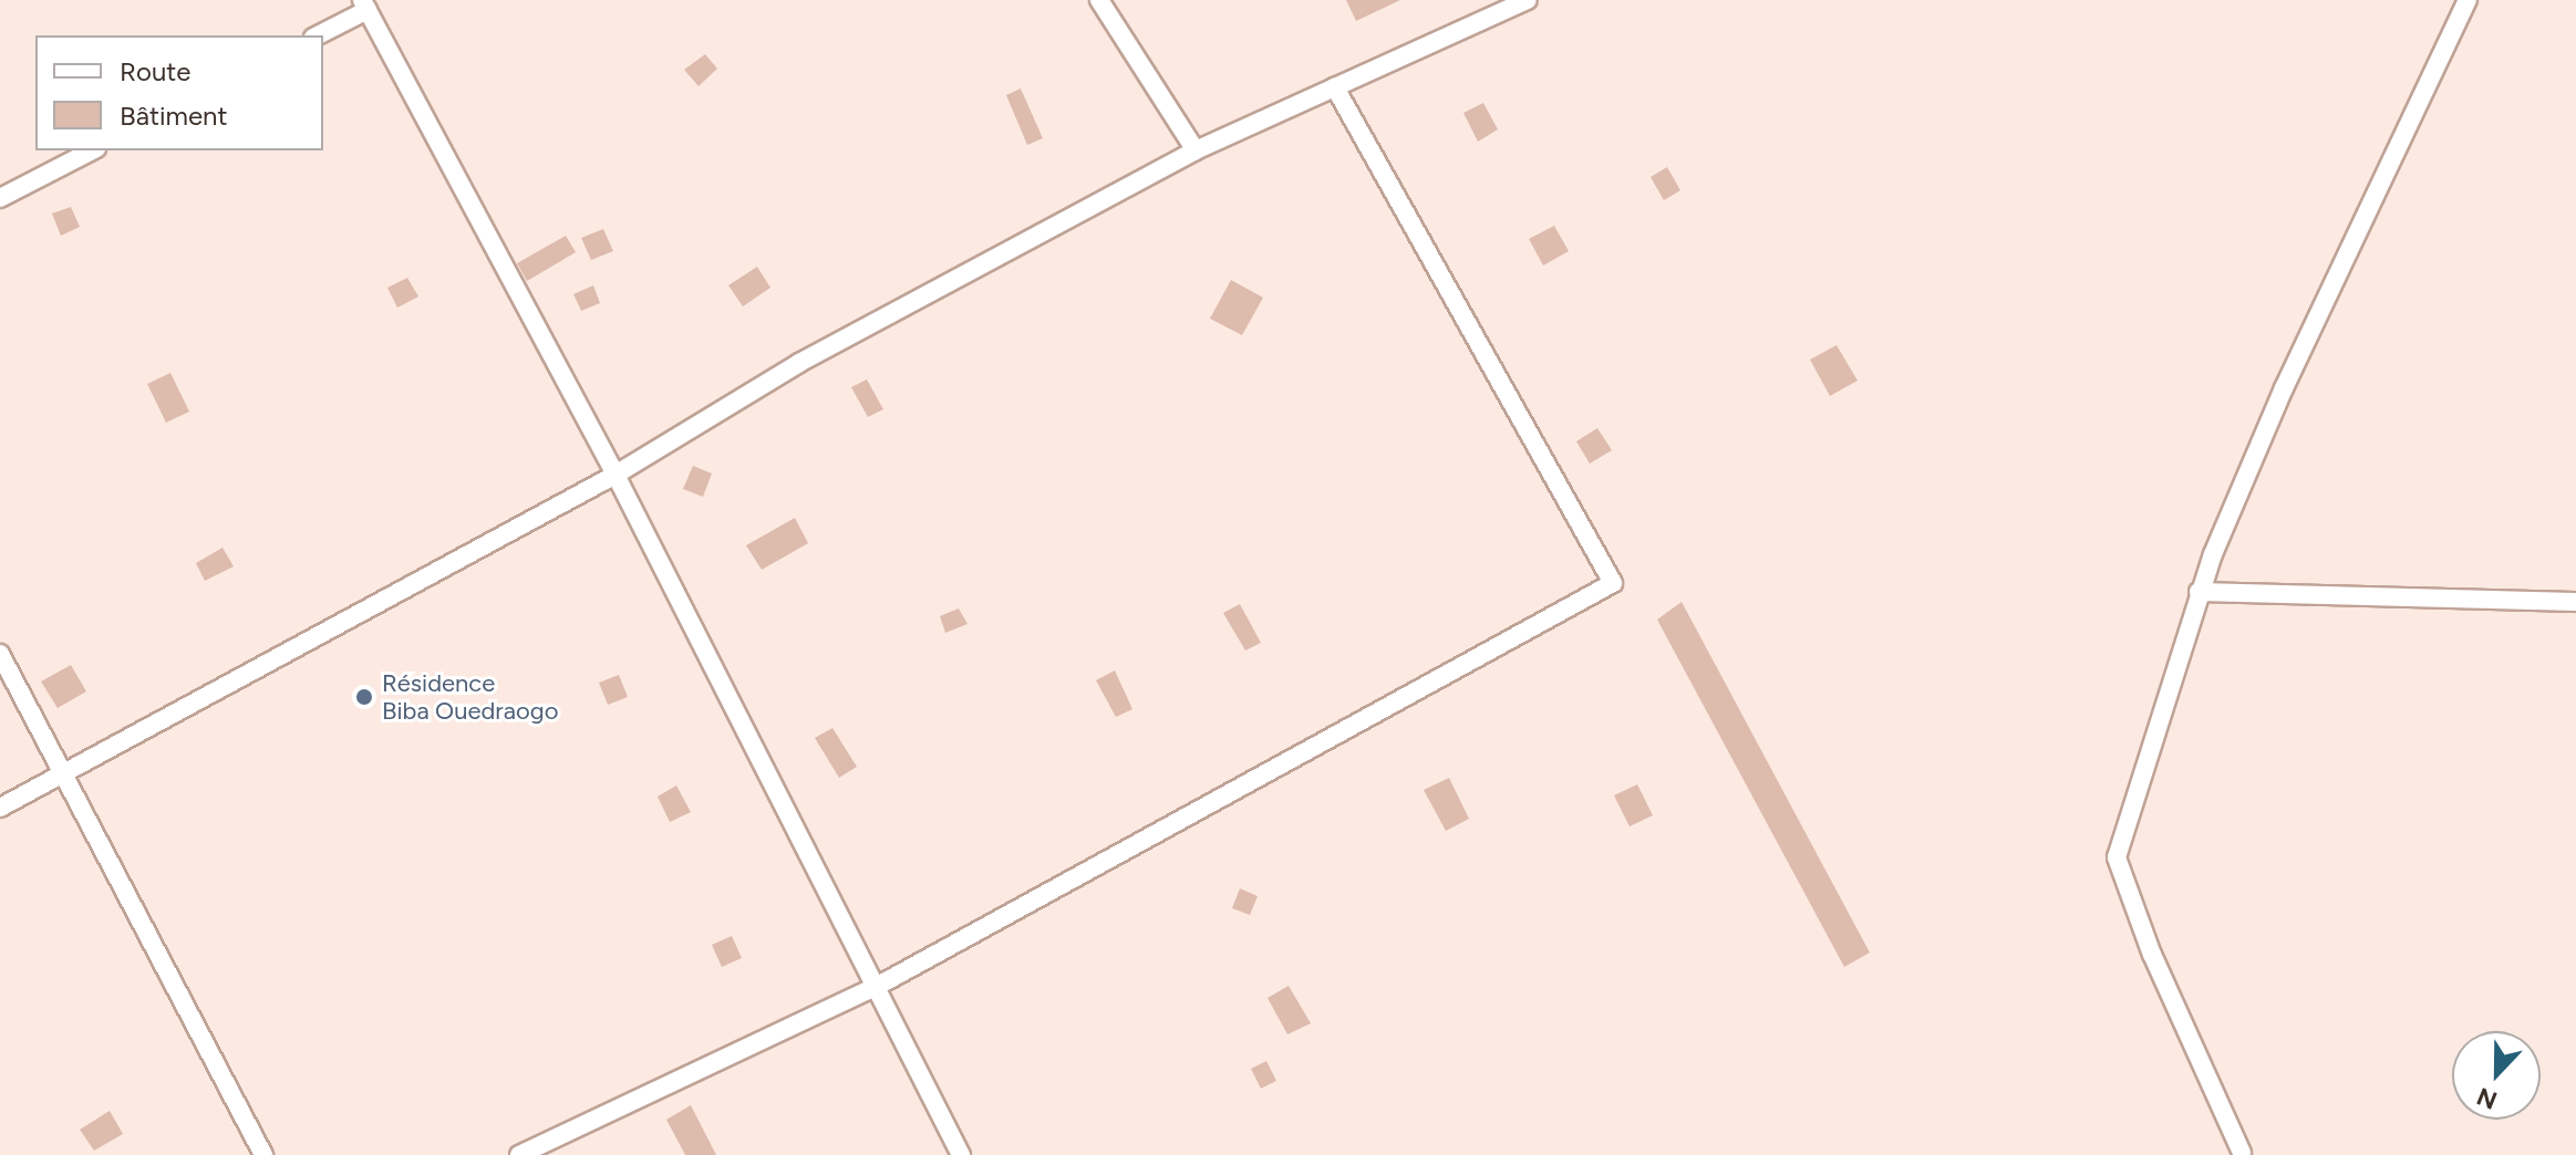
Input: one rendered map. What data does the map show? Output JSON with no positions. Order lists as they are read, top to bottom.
{
  "places": ["Résidence Biba Ouedraogo"],
  "legend": ["Route", "Bâtiment"],
  "north": "bottom"
}
